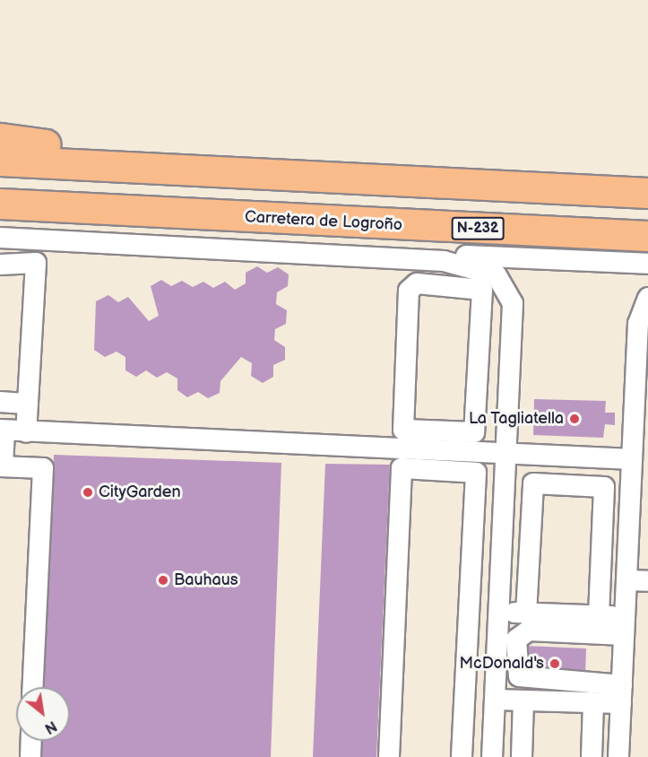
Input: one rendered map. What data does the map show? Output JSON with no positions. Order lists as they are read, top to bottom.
{
  "streets": {
    "highway": ["Carretera de Logroño", "N-232"]
  },
  "places": [
    "La Tagliatella",
    "CityGarden",
    "Bauhaus",
    "McDonald's"
  ],
  "north": "bottom right"
}
